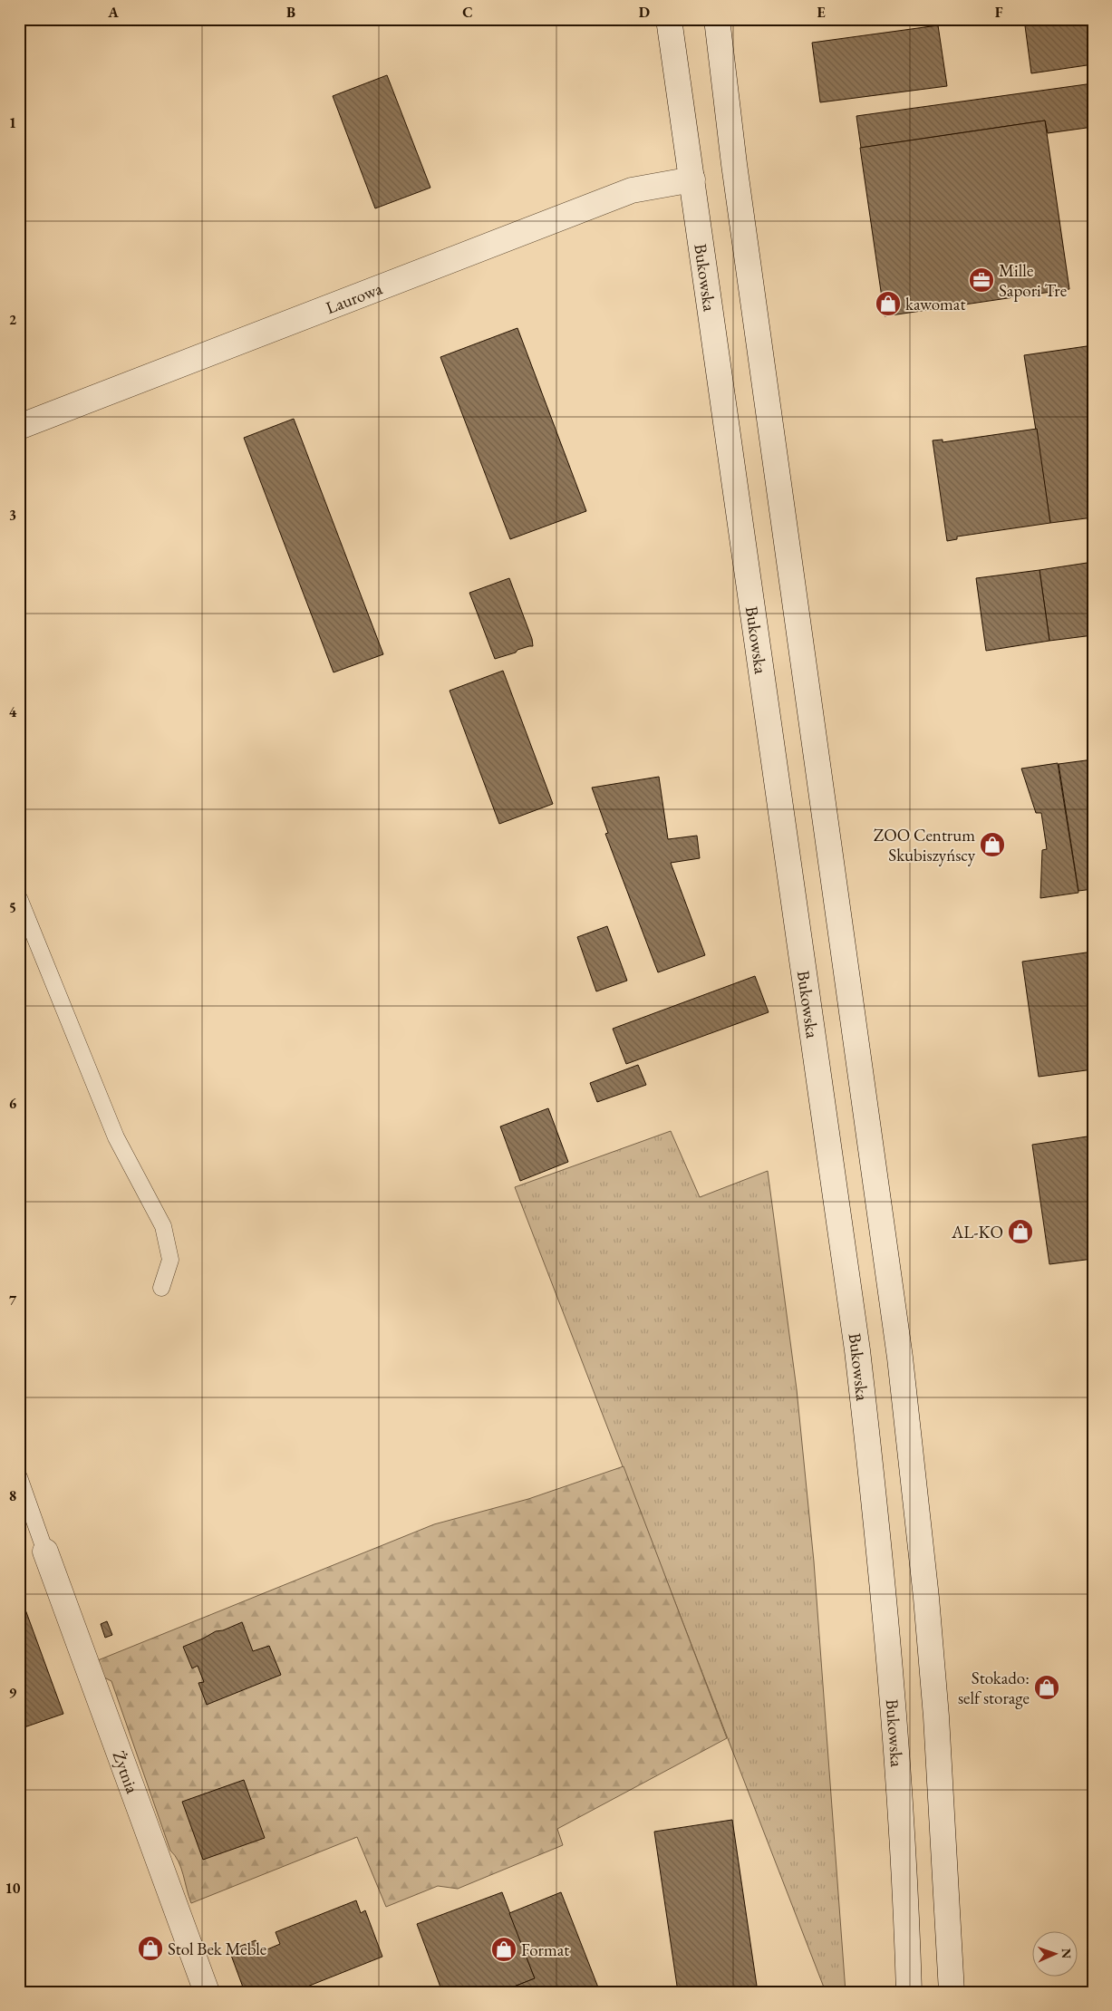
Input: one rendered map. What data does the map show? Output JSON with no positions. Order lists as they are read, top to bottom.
{
  "streets": {
    "main road": ["Bukowska", "Laurowa", "Żytnia"]
  },
  "crossings": [
    ["Bukowska", "Laurowa"]
  ],
  "places": {
    "office": ["Mille Sapori Tre"],
    "shop": [
      "kawomat",
      "ZOO Centrum Skubiszyńscy",
      "AL-KO",
      "Stokado: self storage",
      "Stol Bek Meble",
      "Format"
    ]
  },
  "north": "right",
  "grid": {
    "columns": [
      "A",
      "B",
      "C",
      "D",
      "E",
      "F"
    ],
    "rows": [
      "1",
      "2",
      "3",
      "4",
      "5",
      "6",
      "7",
      "8",
      "9",
      "10"
    ]
  }
}
